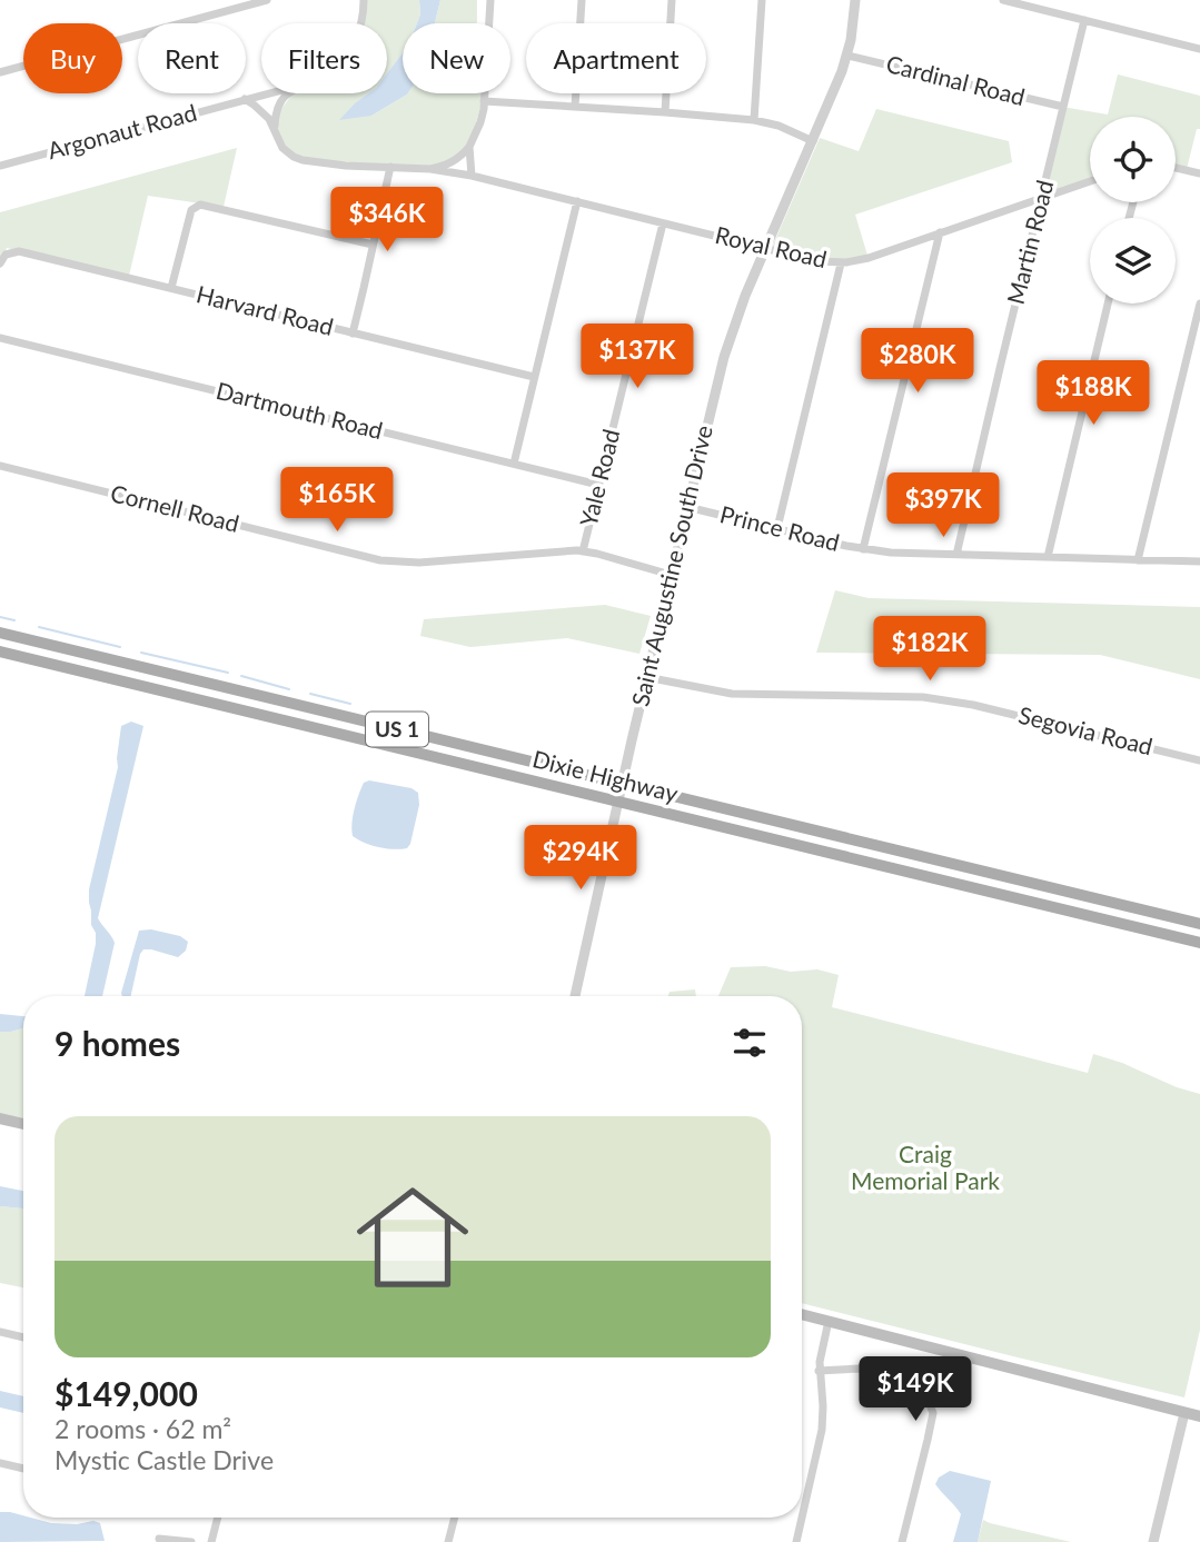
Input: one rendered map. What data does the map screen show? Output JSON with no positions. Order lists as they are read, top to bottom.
{
  "streets": {
    "main road": ["US 1", "Dixie Highway"],
    "street": [
      "Cardinal Road",
      "Argonaut Road",
      "Martin Road",
      "Royal Road",
      "Harvard Road",
      "Dartmouth Road",
      "Yale Road",
      "Cornell Road",
      "Prince Road",
      "Saint Augustine South Drive",
      "Segovia Road"
    ]
  },
  "crossings": [
    ["Cardinal Road", "Martin Road"],
    ["Cardinal Road", "Saint Augustine South Drive"],
    ["Argonaut Road", "Royal Road"],
    ["Martin Road", "Royal Road"],
    ["Martin Road", "Prince Road"],
    ["Royal Road", "Yale Road"],
    ["Royal Road", "Saint Augustine South Drive"],
    ["Dartmouth Road", "Yale Road"],
    ["Yale Road", "Cornell Road"],
    ["Cornell Road", "Saint Augustine South Drive"],
    ["Prince Road", "Saint Augustine South Drive"],
    ["Saint Augustine South Drive", "Segovia Road"],
    ["Saint Augustine South Drive", "Dixie Highway"],
    ["US 1", "Dixie Highway"]
  ],
  "parks": ["Craig Memorial Park"],
  "page": {
    "chip": [
      "Buy",
      "Rent",
      "Filters",
      "New",
      "Apartment"
    ],
    "price": [
      "$346K",
      "$137K",
      "$280K",
      "$188K",
      "$165K",
      "$397K",
      "$182K",
      "$294K",
      "$149K"
    ],
    "heading": "9 homes",
    "list": [
      {
        "name": "$149,000",
        "note": "2 rooms · 62 m² · Mystic Castle Drive"
      }
    ]
  }
}
